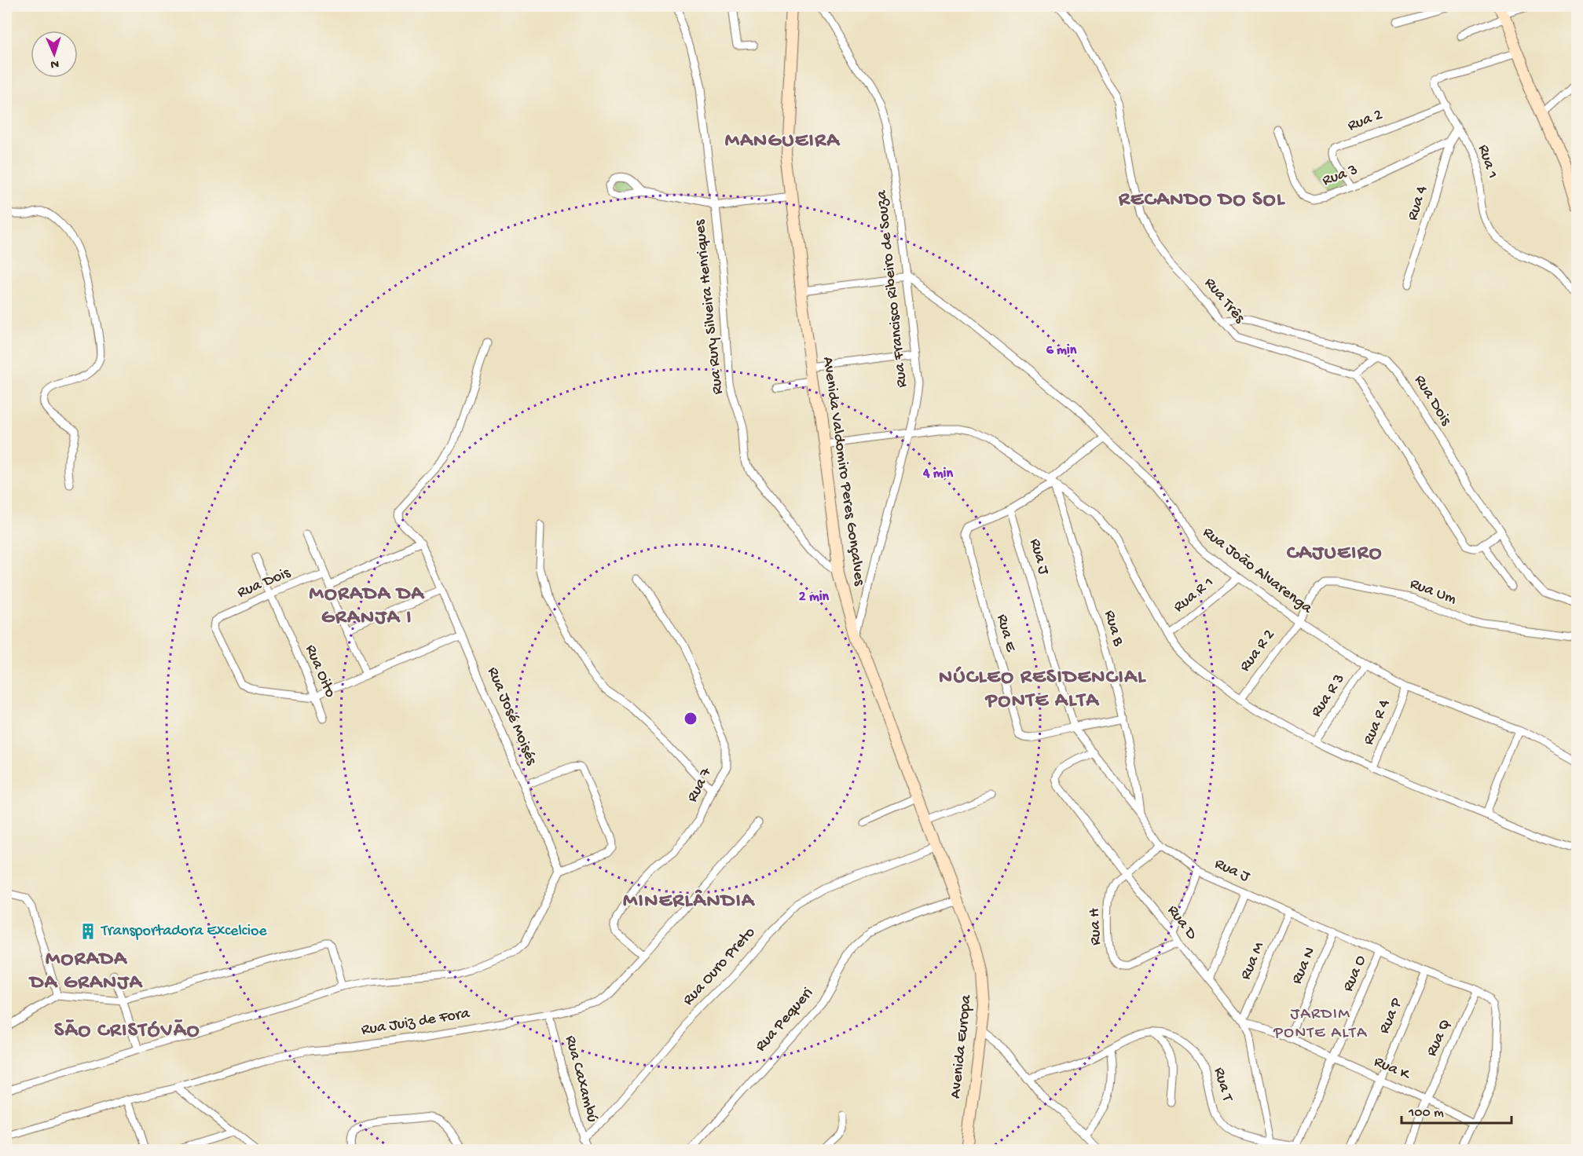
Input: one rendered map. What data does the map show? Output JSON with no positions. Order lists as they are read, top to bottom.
{
  "streets": {
    "street": [
      "Rua 2",
      "Rua 1",
      "Rua 3",
      "Rua 4",
      "Rua Francisco Ribeiro de Souza",
      "Rua Três",
      "Rua Rury Silveira Henriques",
      "Rua Dois",
      "Avenida Valdomiro Peres Gonçalves",
      "Rua J",
      "Rua João Alvarenga",
      "Rua Um",
      "Rua R 1",
      "Rua B",
      "Rua E",
      "Rua R 2",
      "Rua Oito",
      "Rua R 3",
      "Rua José Moisés",
      "Rua R 4",
      "Rua 7",
      "Rua D",
      "Rua H",
      "Rua M",
      "Rua N",
      "Rua Ouro Preto",
      "Rua O",
      "Rua P",
      "Rua Pequeri",
      "Rua Juiz de Fora",
      "Rua Q",
      "Avenida Europa",
      "Rua K",
      "Rua Caxambú",
      "Rua T"
    ]
  },
  "crossings": [
    ["Rua 2", "Rua 1"],
    ["Rua 2", "Rua 3"],
    ["Rua 1", "Rua 4"],
    ["Rua 3", "Rua 4"],
    ["Rua Francisco Ribeiro de Souza", "Avenida Valdomiro Peres Gonçalves"],
    ["Rua Francisco Ribeiro de Souza", "Rua João Alvarenga"],
    ["Rua Três", "Rua Dois"],
    ["Rua Rury Silveira Henriques", "Avenida Valdomiro Peres Gonçalves"],
    ["Rua Dois", "Rua Oito"],
    ["Avenida Valdomiro Peres Gonçalves", "Rua Ouro Preto"],
    ["Avenida Valdomiro Peres Gonçalves", "Rua Pequeri"],
    ["Avenida Valdomiro Peres Gonçalves", "Avenida Europa"],
    ["Rua J", "Rua B"],
    ["Rua J", "Rua E"],
    ["Rua J", "Rua D"],
    ["Rua J", "Rua H"],
    ["Rua J", "Rua M"],
    ["Rua J", "Rua N"],
    ["Rua J", "Rua O"],
    ["Rua J", "Rua P"],
    ["Rua J", "Rua Q"],
    ["Rua J", "Rua K"],
    ["Rua João Alvarenga", "Rua Um"],
    ["Rua João Alvarenga", "Rua R 1"],
    ["Rua João Alvarenga", "Rua E"],
    ["Rua João Alvarenga", "Rua R 2"],
    ["Rua João Alvarenga", "Rua R 3"],
    ["Rua João Alvarenga", "Rua R 4"],
    ["Rua Um", "Rua R 2"],
    ["Rua B", "Rua E"],
    ["Rua 7", "Rua Juiz de Fora"],
    ["Rua D", "Rua H"],
    ["Rua D", "Rua M"],
    ["Rua D", "Rua K"],
    ["Rua D", "Rua T"],
    ["Rua M", "Rua K"],
    ["Rua N", "Rua K"],
    ["Rua Ouro Preto", "Rua Caxambú"],
    ["Rua O", "Rua K"],
    ["Rua O", "Rua T"],
    ["Rua P", "Rua K"],
    ["Rua Juiz de Fora", "Rua Caxambú"],
    ["Rua Q", "Rua K"],
    ["Rua K", "Rua T"]
  ],
  "districts": [
    "MANGUEIRA",
    "RECANDO DO SOL",
    "CAJUEIRO",
    "MORADA DA GRANJA I",
    "NÚCLEO RESIDENCIAL PONTE ALTA",
    "MINERLÂNDIA",
    "MORADA DA GRANJA",
    "JARDIM PONTE ALTA",
    "SÃO CRISTÓVÃO"
  ],
  "places": {
    "building": ["Transportadora Excelcioe"]
  },
  "scale_bar": "100 m",
  "north": "bottom",
  "rings": ["6 min", "4 min", "2 min"]
}
